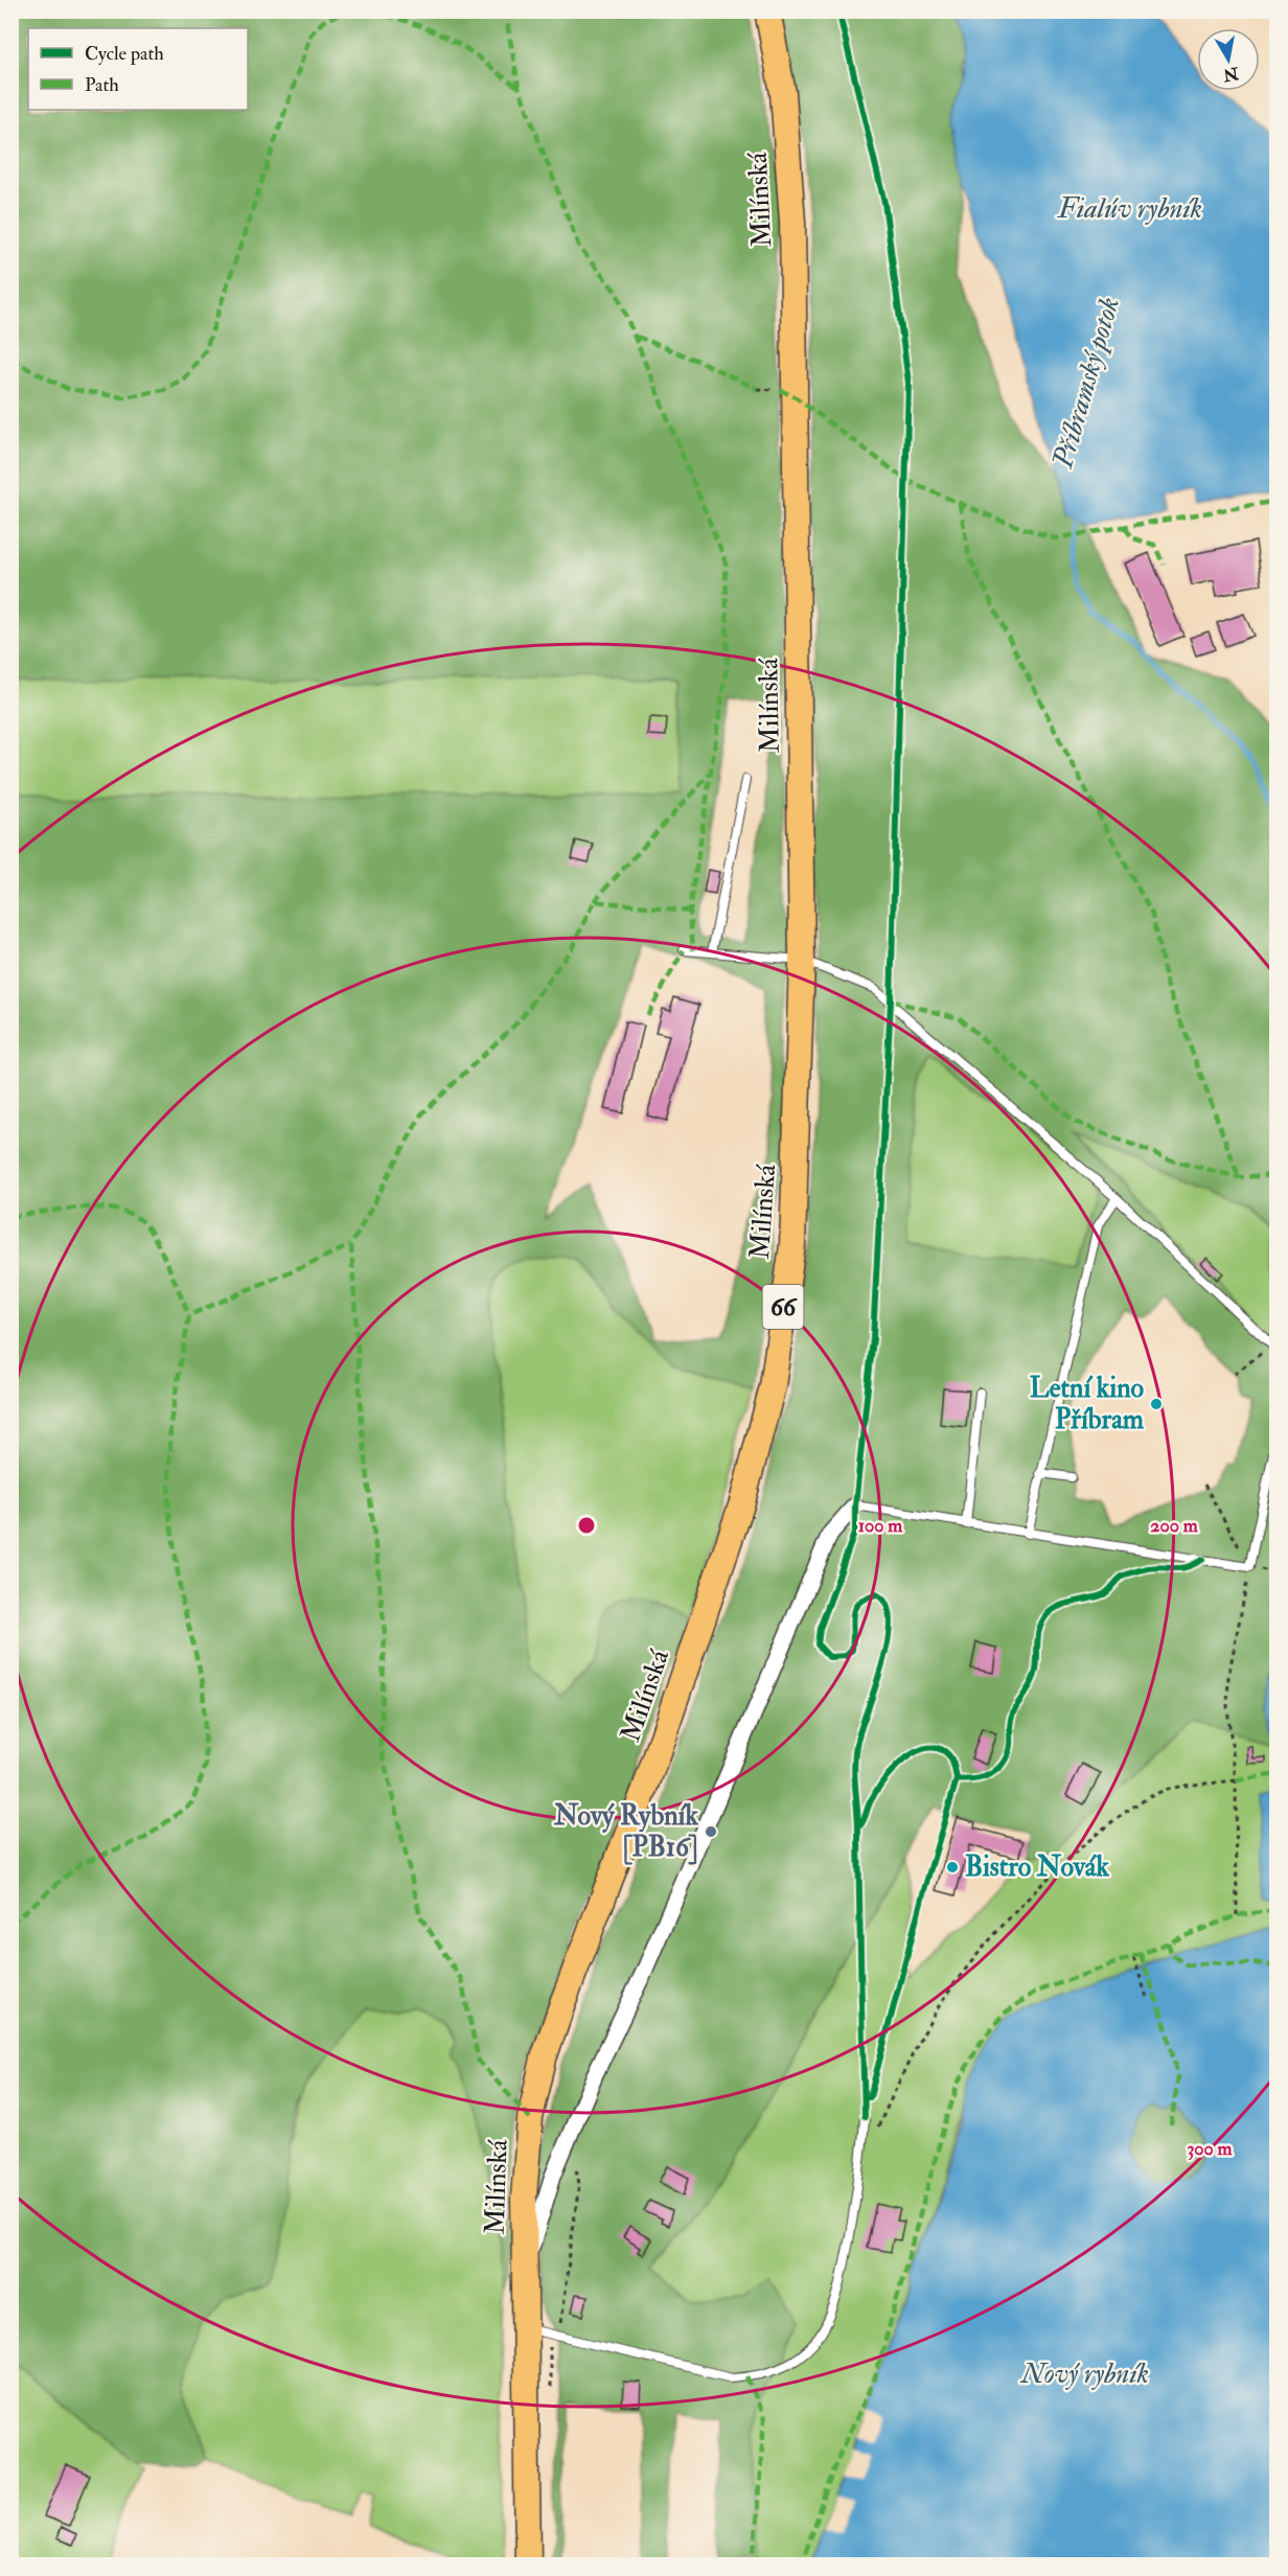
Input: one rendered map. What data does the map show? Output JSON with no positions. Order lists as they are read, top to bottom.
{
  "streets": {
    "main road": ["Milínská", "66"]
  },
  "water": ["Fialúv rybník", "Příbramský potok", "Nový rybník"],
  "places": ["Letní kino Příbram", "Nový Rybník [PB16]", "Bistro Novák"],
  "legend": ["Cycle path", "Path"],
  "north": "bottom",
  "rings": ["100 m", "200 m", "300 m"]
}
